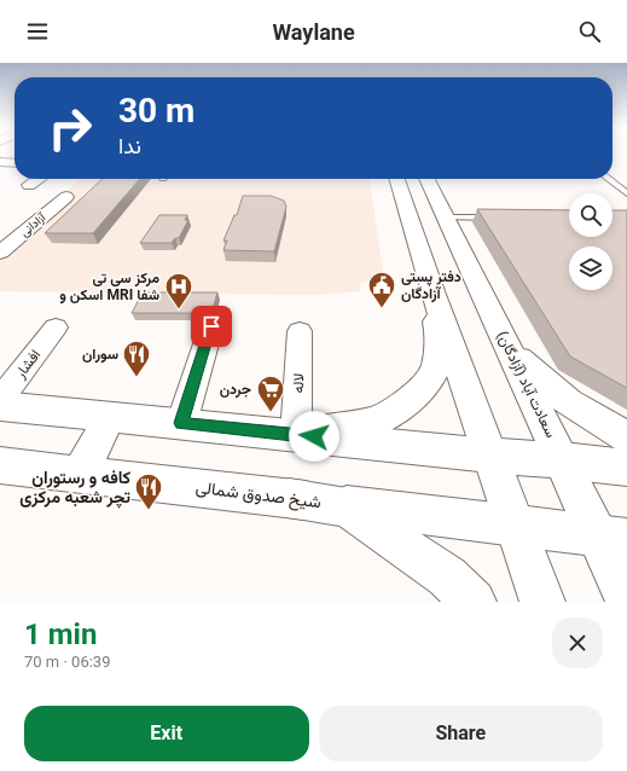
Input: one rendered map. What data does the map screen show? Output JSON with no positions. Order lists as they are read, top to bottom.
{
  "streets": {
    "main road": ["سعادت آباد (آزادگان)", "شیخ صدوق شمالی"],
    "street": ["آزادانی", "افشار", "لاله"]
  },
  "crossings": [
    ["سعادت آباد (آزادگان)", "شیخ صدوق شمالی"]
  ],
  "places": {
    "public building": ["دفتر پستی آزادگان"],
    "hospital": ["مرکز سی تی اسکن و MRI شفا"],
    "restaurant": ["سوران", "کافه و رستوران تچر شعبه مرکزی"],
    "supermarket": ["جردن"]
  },
  "page": {
    "header": "Waylane",
    "turn": ["30 m", "ندا"],
    "heading": ["1 min", "70 m · 06:39"],
    "buttons": ["Exit", "Share"]
  }
}
